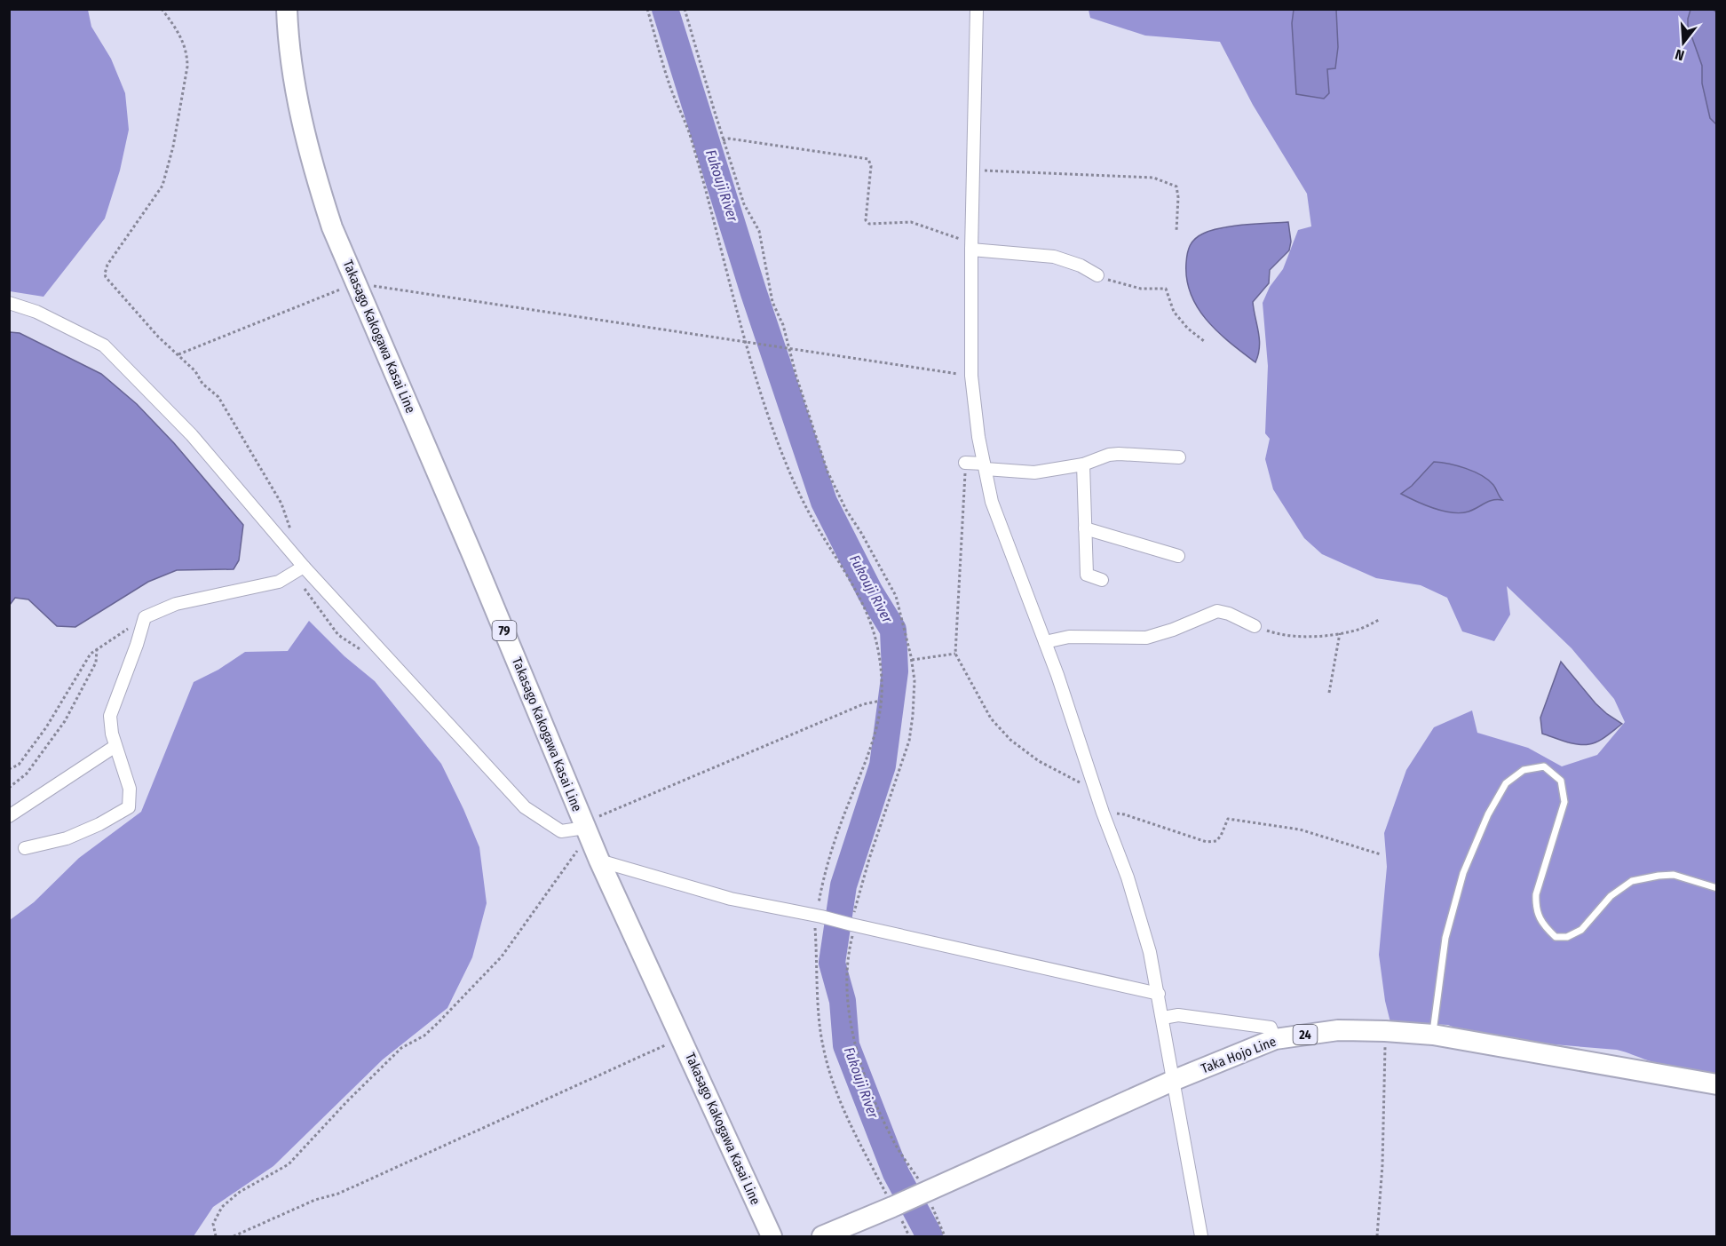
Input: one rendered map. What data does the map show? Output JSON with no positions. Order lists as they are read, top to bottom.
{
  "streets": {
    "main road": [
      "Takasago Kakogawa Kasai Line",
      "79",
      "24",
      "Taka Hojo Line"
    ]
  },
  "water": ["Fukouji River"],
  "north": "bottom"
}
